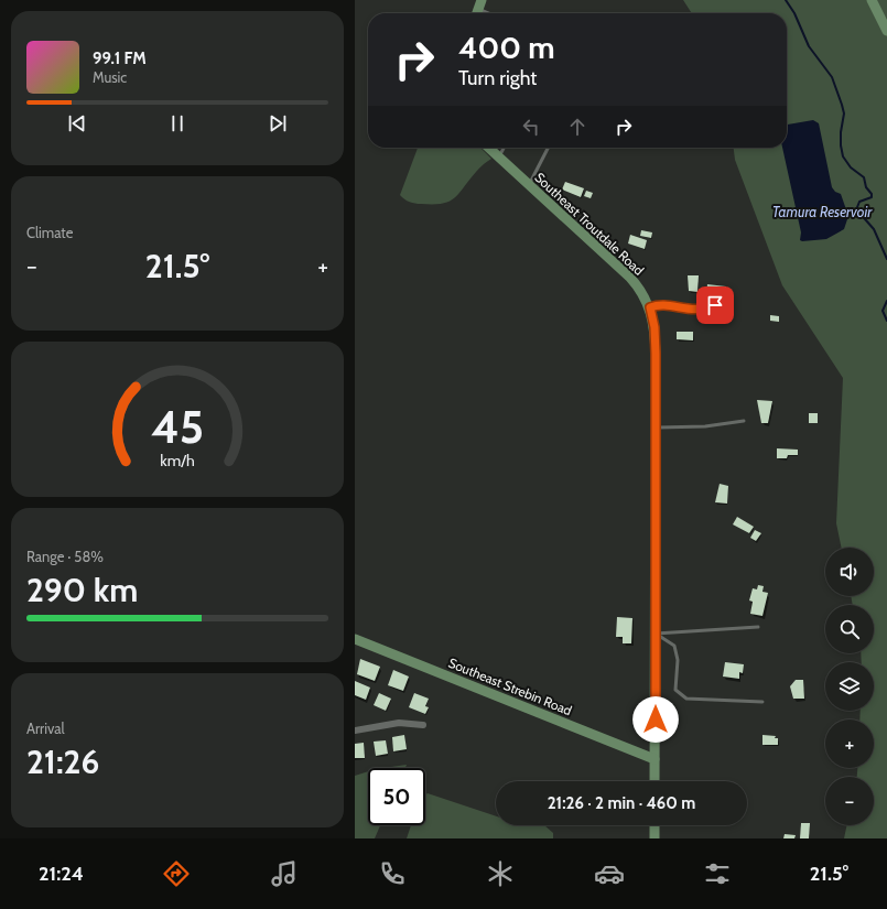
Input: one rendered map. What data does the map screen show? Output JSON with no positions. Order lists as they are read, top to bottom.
{
  "streets": {
    "main road": ["Southeast Troutdale Road", "Southeast Strebin Road"]
  },
  "crossings": [
    ["Southeast Troutdale Road", "Southeast Strebin Road"]
  ],
  "water": ["Tamura Reservoir"],
  "page": {
    "turn": ["400 m", "Turn right"],
    "song": ["99.1 FM", "Music"],
    "tile": [
      "Climate",
      ["Range · 58%", "290 km"],
      ["Arrival", "21:26"]
    ],
    "heat": ["−", "21.5°", "+"],
    "map_buttons": ["+", "−"],
    "limit": "50",
    "trip": "21:26 · 2 min · 460 m",
    "tabs": ["21:24", "21.5°"],
    "gauge": ["45", "km/h"]
  }
}
